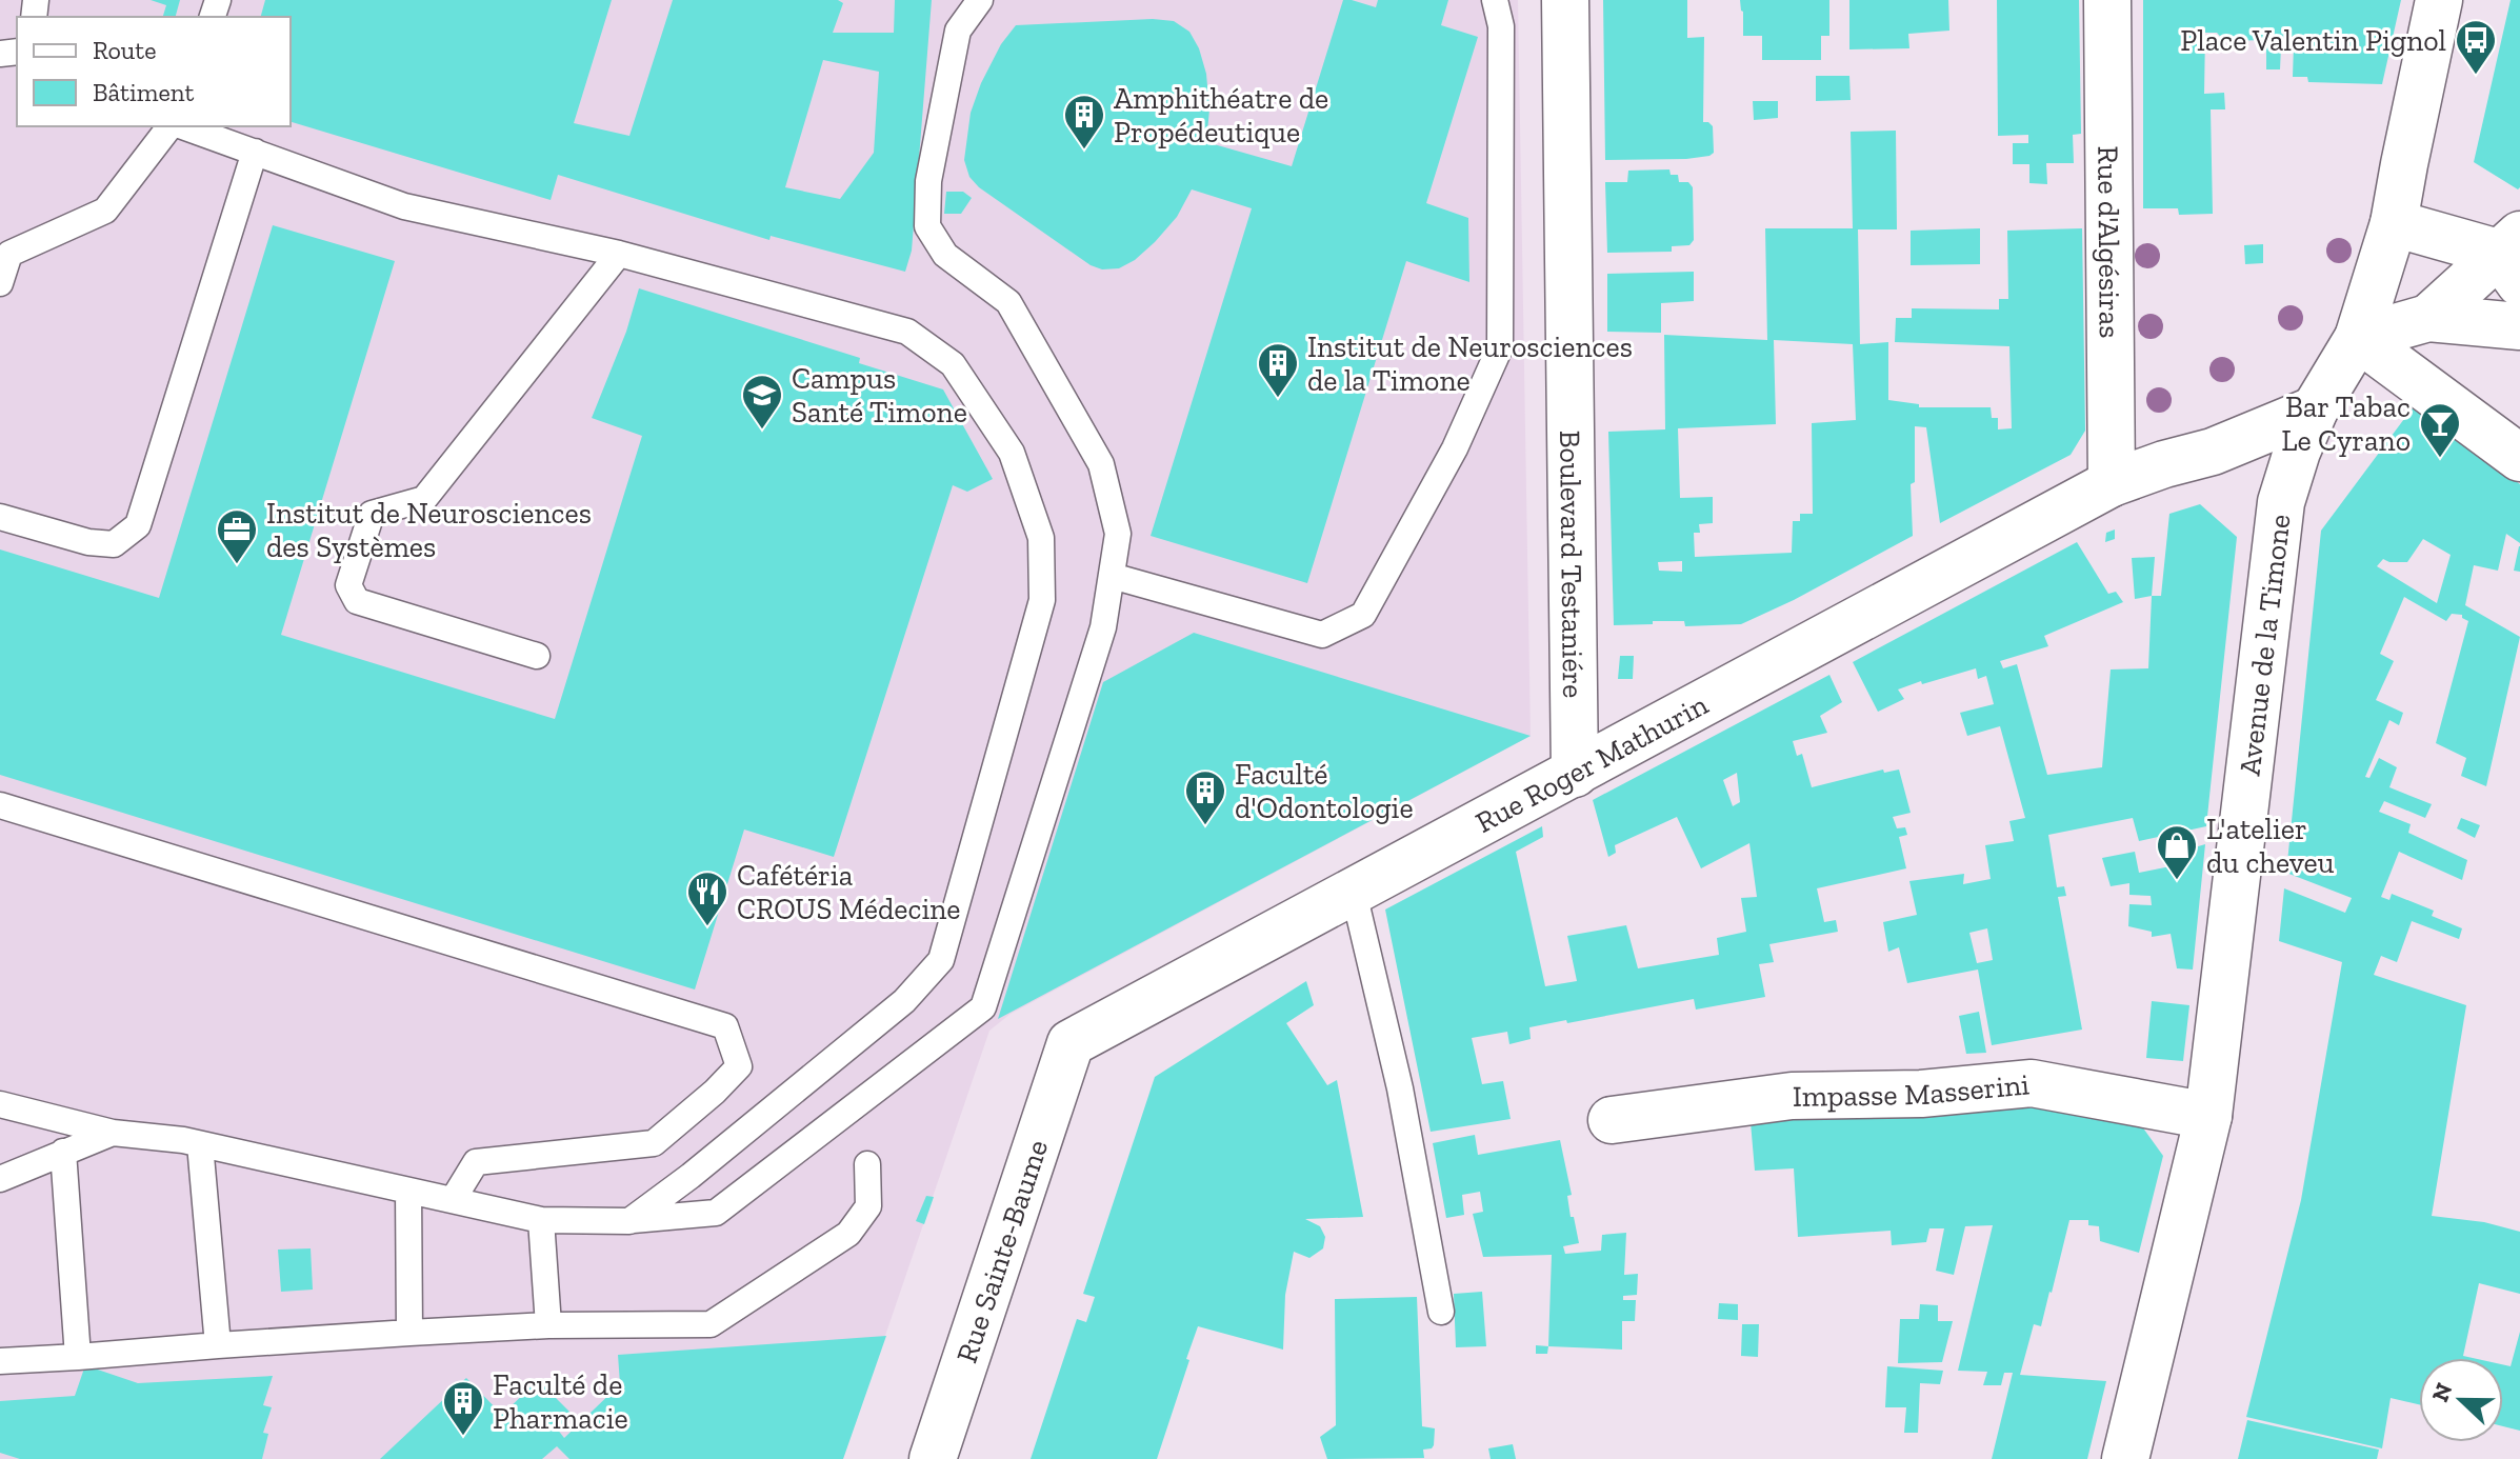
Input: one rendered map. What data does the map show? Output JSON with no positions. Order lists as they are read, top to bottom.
{
  "streets": {
    "street": [
      "Rue d'Algésiras",
      "Boulevard Testaniére",
      "Avenue de la Timone",
      "Rue Roger Mathurin",
      "Impasse Masserini",
      "Rue Sainte-Baume"
    ]
  },
  "crossings": [
    ["Rue d'Algésiras", "Rue Roger Mathurin"],
    ["Boulevard Testaniére", "Rue Roger Mathurin"],
    ["Avenue de la Timone", "Impasse Masserini"],
    ["Rue Roger Mathurin", "Rue Sainte-Baume"]
  ],
  "places": {
    "bus stop": ["Place Valentin Pignol"],
    "building": [
      "Amphithéatre de Propédeutique",
      "Institut de Neurosciences de la Timone",
      "Faculté d'Odontologie",
      "Faculté de Pharmacie"
    ],
    "school or university": ["Campus Santé Timone"],
    "bar": ["Bar Tabac Le Cyrano"],
    "office": ["Institut de Neurosciences des Systèmes"],
    "shop": ["L'atelier du cheveu"],
    "restaurant": ["Cafétéria CROUS Médecine"]
  },
  "legend": ["Route", "Bâtiment"],
  "north": "left"
}
